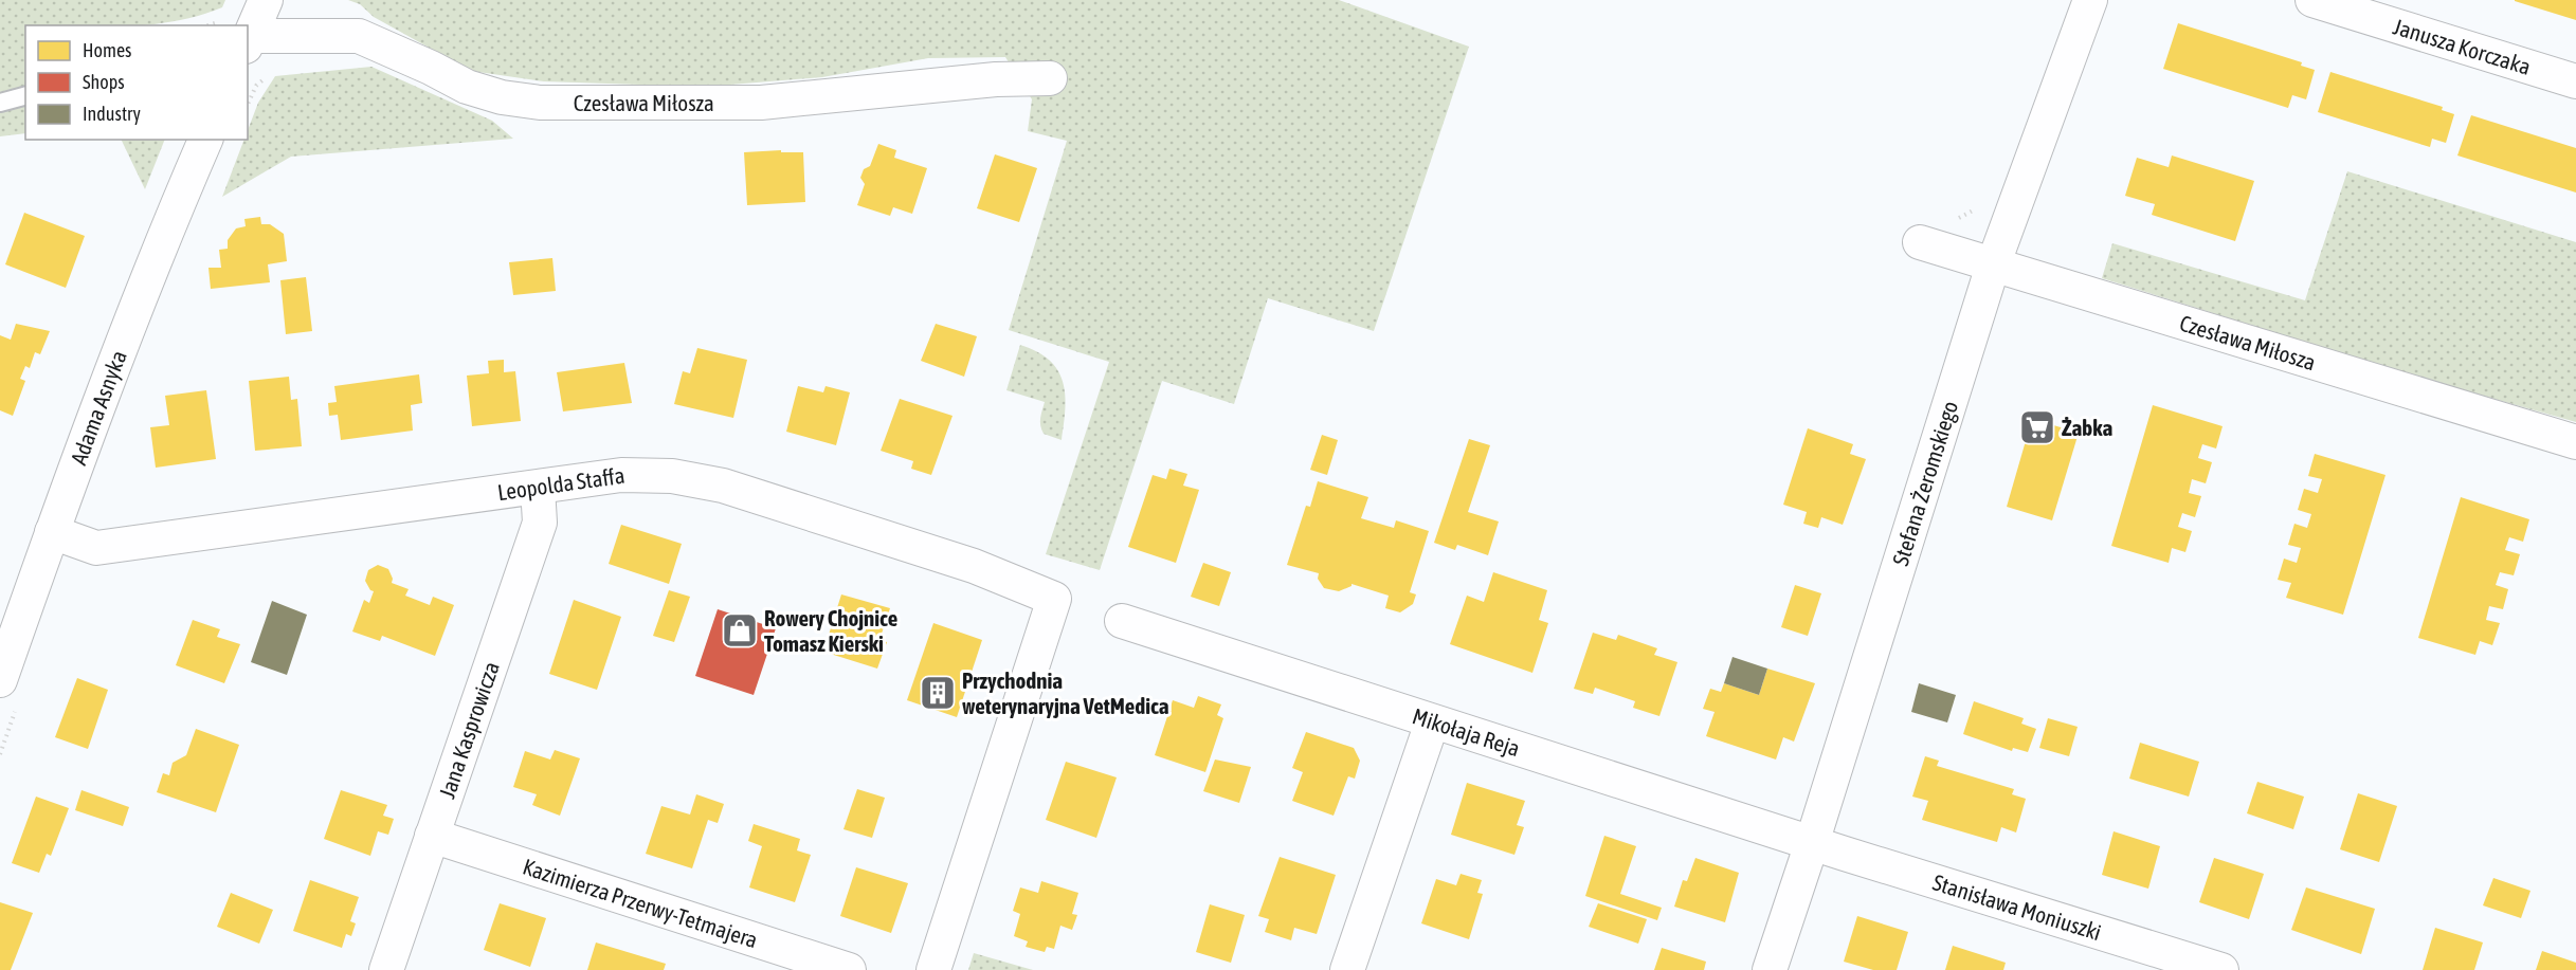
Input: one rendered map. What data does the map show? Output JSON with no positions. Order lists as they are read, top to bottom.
{
  "streets": {
    "street": [
      "Janusza Korczaka",
      "Czesława Miłosza",
      "Adama Asnyka",
      "Stefana Żeromskiego",
      "Leopolda Staffa",
      "Jana Kasprowicza",
      "Mikołaja Reja",
      "Kazimierza Przerwy-Tetmajera",
      "Stanisława Moniuszki"
    ]
  },
  "crossings": [
    ["Czesława Miłosza", "Stefana Żeromskiego"],
    ["Adama Asnyka", "Leopolda Staffa"],
    ["Stefana Żeromskiego", "Mikołaja Reja"],
    ["Stefana Żeromskiego", "Stanisława Moniuszki"],
    ["Leopolda Staffa", "Jana Kasprowicza"],
    ["Jana Kasprowicza", "Kazimierza Przerwy-Tetmajera"],
    ["Mikołaja Reja", "Stanisława Moniuszki"]
  ],
  "places": {
    "supermarket": ["Żabka"],
    "shop": ["Rowery Chojnice Tomasz Kierski"],
    "building": ["Przychodnia weterynaryjna VetMedica"]
  },
  "legend": ["Homes", "Shops", "Industry"]
}
